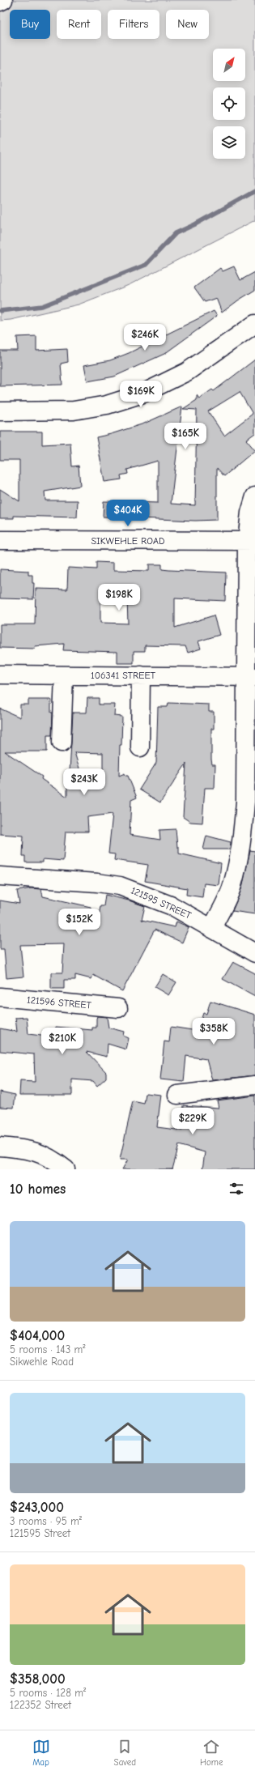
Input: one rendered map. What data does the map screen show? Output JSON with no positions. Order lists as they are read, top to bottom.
{
  "streets": {
    "street": [
      "SIKWEHLE ROAD",
      "106341 STREET",
      "121595 STREET",
      "121596 STREET"
    ]
  },
  "north": "top right",
  "page": {
    "chip": [
      "Buy",
      "Rent",
      "Filters",
      "New"
    ],
    "price": [
      "$246K",
      "$169K",
      "$165K",
      "$404K",
      "$198K",
      "$243K",
      "$152K",
      "$358K",
      "$210K",
      "$229K"
    ],
    "heading": "10 homes",
    "list": [
      {
        "name": "$404,000",
        "note": "5 rooms · 143 m² · Sikwehle Road"
      },
      {
        "name": "$243,000",
        "note": "3 rooms · 95 m² · 121595 Street"
      },
      {
        "name": "$358,000",
        "note": "5 rooms · 128 m² · 122352 Street"
      }
    ],
    "tabs": ["Map", "Saved", "Home"]
  }
}
